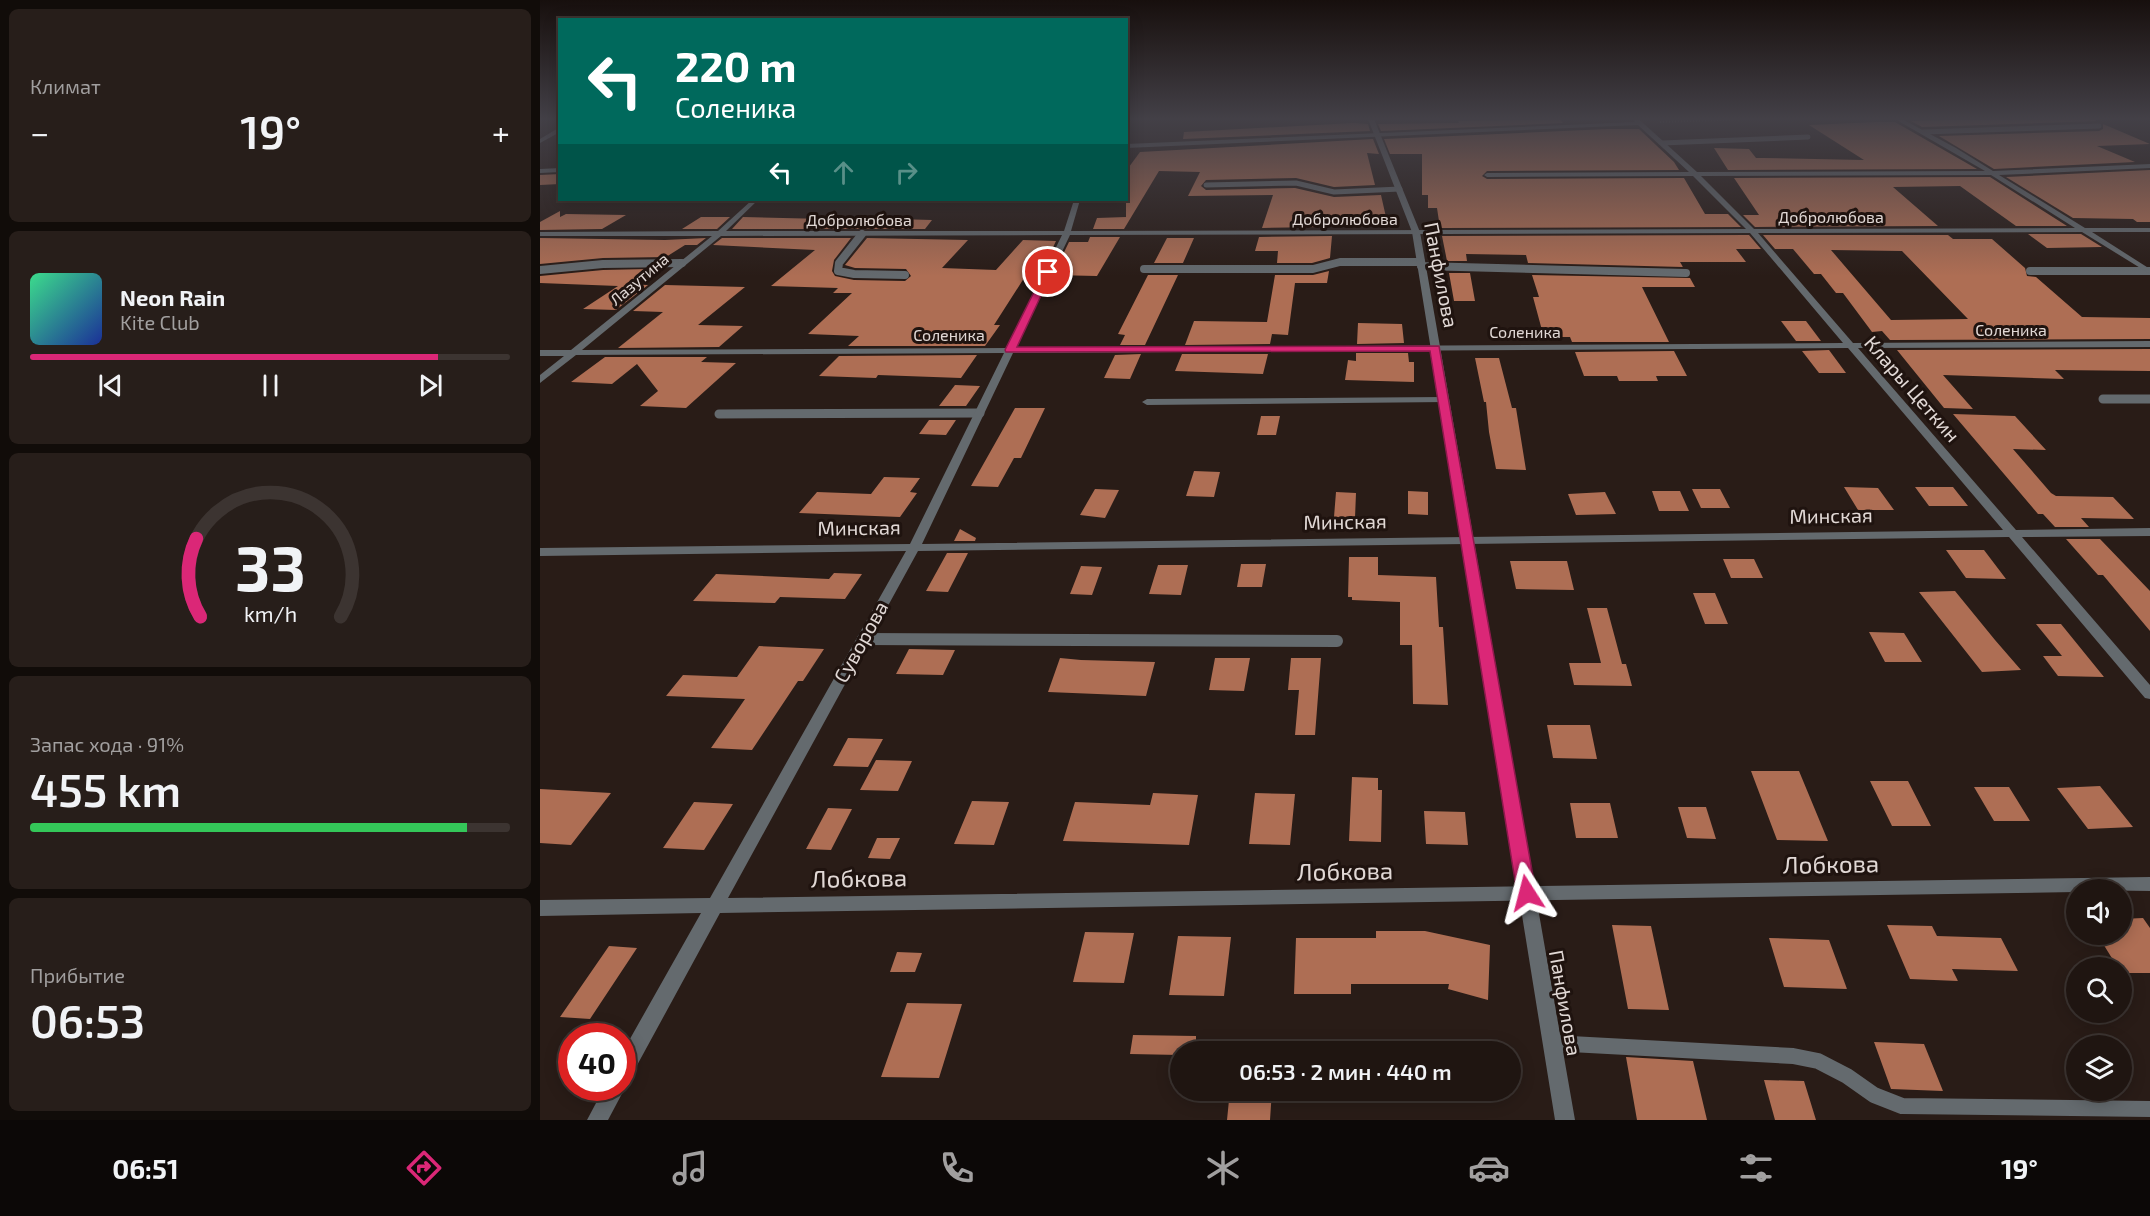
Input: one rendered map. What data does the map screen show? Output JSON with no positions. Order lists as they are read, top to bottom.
{
  "streets": {
    "street": [
      "Добролюбова",
      "Панфилова",
      "Лазутина",
      "Соленика",
      "Клары Цеткин",
      "Минская",
      "Суворова",
      "Лобкова"
    ]
  },
  "crossings": [
    ["Добролюбова", "Панфилова"],
    ["Добролюбова", "Лазутина"],
    ["Добролюбова", "Клары Цеткин"],
    ["Добролюбова", "Суворова"],
    ["Панфилова", "Соленика"],
    ["Панфилова", "Минская"],
    ["Панфилова", "Лобкова"],
    ["Лазутина", "Соленика"],
    ["Соленика", "Клары Цеткин"],
    ["Соленика", "Суворова"],
    ["Клары Цеткин", "Минская"],
    ["Минская", "Суворова"],
    ["Суворова", "Лобкова"]
  ],
  "page": {
    "tile": [
      "Климат",
      ["Запас хода · 91%", "455 km"],
      ["Прибытие", "06:53"]
    ],
    "turn": ["220 m", "Соленика"],
    "heat": ["−", "19°", "+"],
    "song": ["Neon Rain", "Kite Club"],
    "limit": "40",
    "trip": "06:53 · 2 мин · 440 m",
    "tabs": ["06:51", "19°"],
    "gauge": ["33", "km/h"]
  }
}
